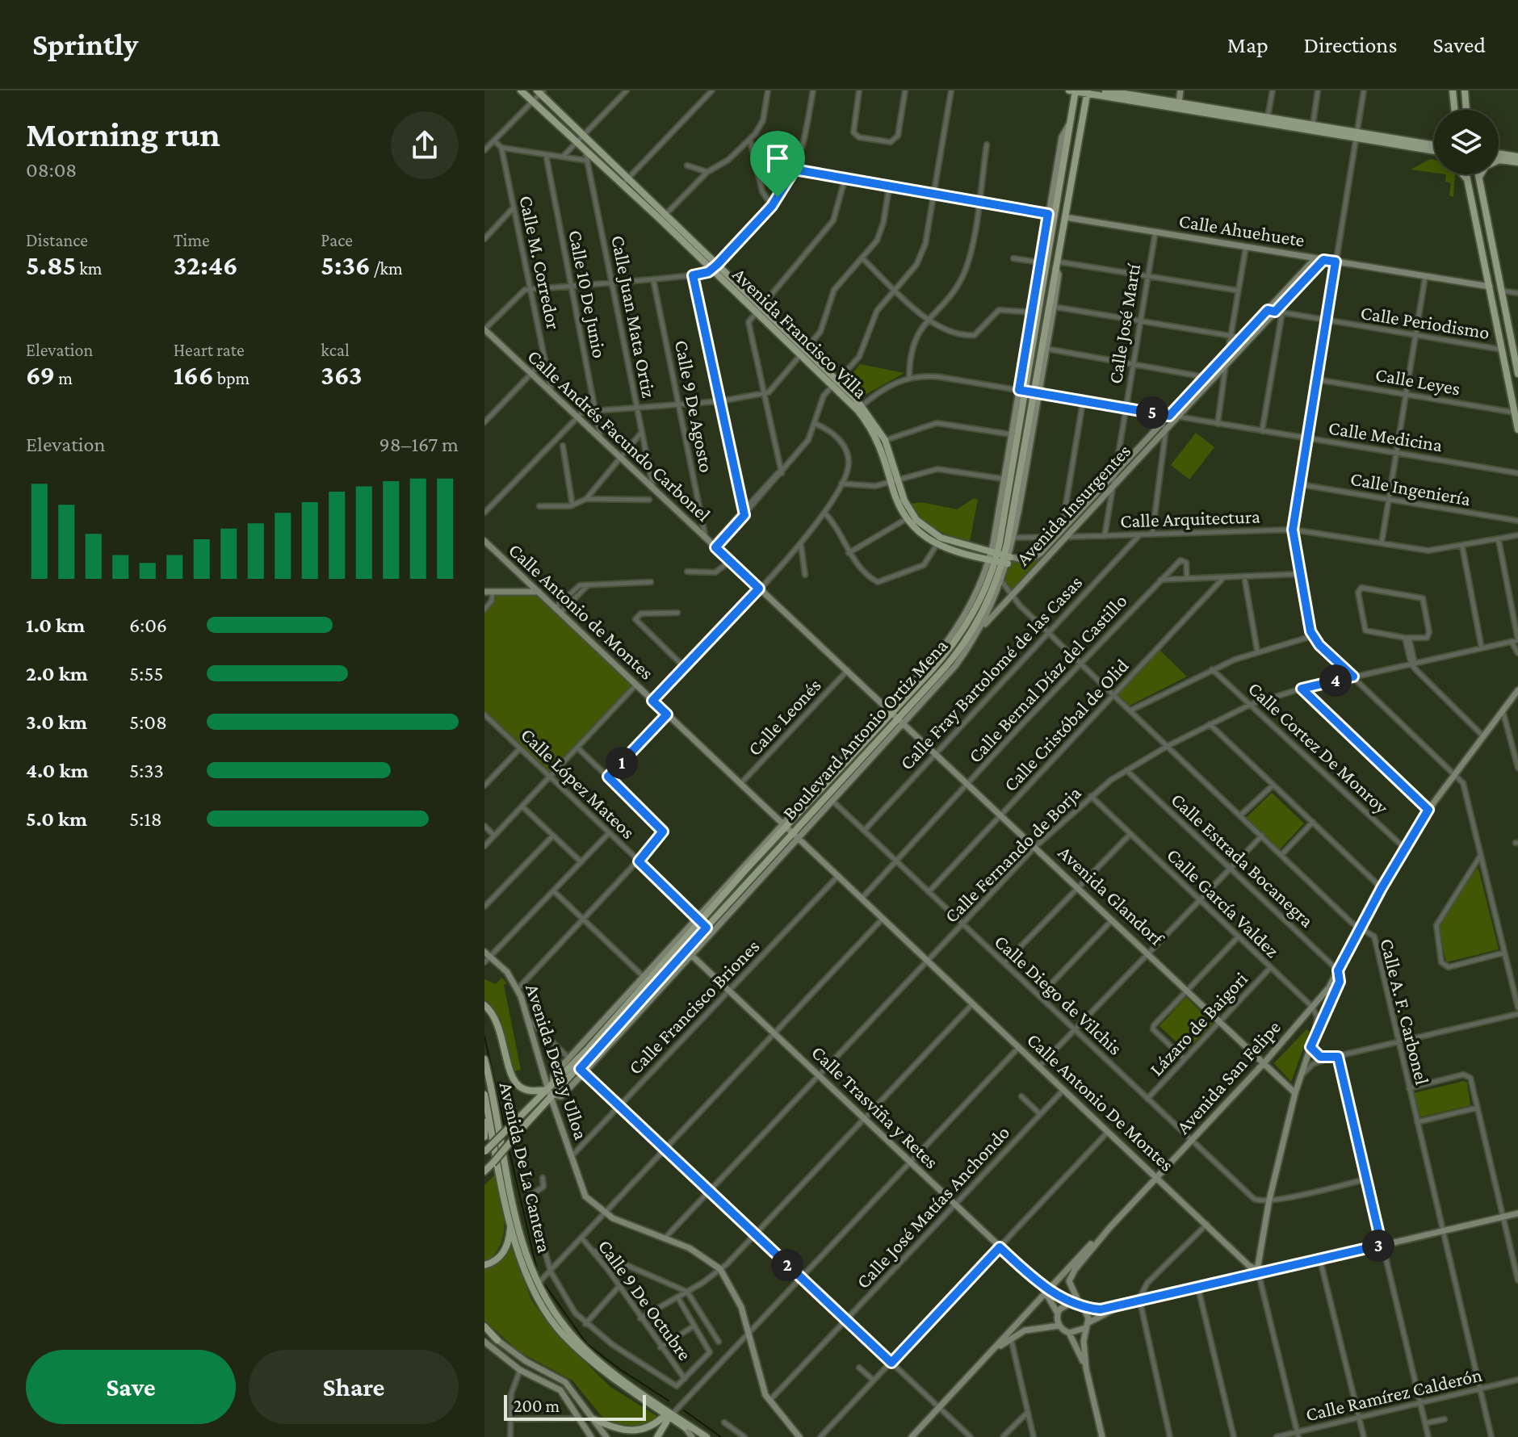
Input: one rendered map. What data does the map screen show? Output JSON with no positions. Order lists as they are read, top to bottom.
{
  "streets": {
    "main road": [
      "Calle Ahuehuete",
      "Avenida Francisco Villa",
      "Calle Andrés Facundo Carbonel",
      "Avenida Insurgentes",
      "Calle Antonio de Montes",
      "Boulevard Antonio Ortiz Mena",
      "Avenida Glandorf",
      "Avenida Deza y Ulloa",
      "Avenida San Felipe",
      "Calle Antonio De Montes",
      "Calle Trasviña y Retes",
      "Avenida De La Cantera"
    ],
    "street": [
      "Calle M. Corredor",
      "Calle 10 De Junio",
      "Calle Juan Mata Ortiz",
      "Calle Periodismo",
      "Calle José Martí",
      "Calle Leyes",
      "Calle 9 De Agosto",
      "Calle Medicina",
      "Calle Ingeniería",
      "Calle Arquitectura",
      "Calle Fray Bartolomé de las Casas",
      "Calle Bernal Díaz del Castillo",
      "Calle Leonés",
      "Calle Cristóbal de Olid",
      "Calle Cortez De Monroy",
      "Calle López Mateos",
      "Calle Fernando de Borja",
      "Calle Estrada Bocanegra",
      "Calle García Valdez",
      "Calle Diego de Vilchis",
      "Calle Francisco Briones",
      "Calle A. F. Carbonel",
      "Lázaro de Baigori",
      "Calle José Matías Anchondo",
      "Calle 9 De Octubre",
      "Calle Ramírez Calderón"
    ]
  },
  "crossings": [
    ["Calle Ahuehuete", "Calle José Martí"],
    ["Calle Ahuehuete", "Avenida Insurgentes"],
    ["Calle Ahuehuete", "Boulevard Antonio Ortiz Mena"],
    ["Calle M. Corredor", "Calle Andrés Facundo Carbonel"],
    ["Calle 10 De Junio", "Calle Andrés Facundo Carbonel"],
    ["Calle Juan Mata Ortiz", "Avenida Francisco Villa"],
    ["Calle Juan Mata Ortiz", "Calle Andrés Facundo Carbonel"],
    ["Calle Periodismo", "Avenida Insurgentes"],
    ["Calle José Martí", "Calle Medicina"],
    ["Calle José Martí", "Avenida Insurgentes"],
    ["Calle José Martí", "Calle Arquitectura"],
    ["Avenida Francisco Villa", "Avenida Insurgentes"],
    ["Avenida Francisco Villa", "Boulevard Antonio Ortiz Mena"],
    ["Avenida Francisco Villa", "Calle A. F. Carbonel"],
    ["Calle 9 De Agosto", "Calle Andrés Facundo Carbonel"],
    ["Calle Andrés Facundo Carbonel", "Calle Leonés"],
    ["Calle Andrés Facundo Carbonel", "Boulevard Antonio Ortiz Mena"],
    ["Calle Andrés Facundo Carbonel", "Avenida Glandorf"],
    ["Calle Medicina", "Avenida Insurgentes"],
    ["Calle Medicina", "Boulevard Antonio Ortiz Mena"],
    ["Avenida Insurgentes", "Calle Arquitectura"],
    ["Avenida Insurgentes", "Boulevard Antonio Ortiz Mena"],
    ["Avenida Insurgentes", "Calle A. F. Carbonel"],
    ["Calle Arquitectura", "Calle Fray Bartolomé de las Casas"],
    ["Calle Antonio de Montes", "Calle Leonés"],
    ["Calle Antonio de Montes", "Boulevard Antonio Ortiz Mena"],
    ["Calle Antonio de Montes", "Calle Antonio De Montes"],
    ["Calle Fray Bartolomé de las Casas", "Avenida Glandorf"],
    ["Calle Fray Bartolomé de las Casas", "Calle Diego de Vilchis"],
    ["Calle Fray Bartolomé de las Casas", "Calle A. F. Carbonel"],
    ["Calle Bernal Díaz del Castillo", "Avenida Glandorf"],
    ["Calle Bernal Díaz del Castillo", "Calle Diego de Vilchis"],
    ["Calle Bernal Díaz del Castillo", "Calle A. F. Carbonel"],
    ["Calle Bernal Díaz del Castillo", "Calle Antonio De Montes"],
    ["Calle Cristóbal de Olid", "Avenida Glandorf"],
    ["Calle Cristóbal de Olid", "Calle Diego de Vilchis"],
    ["Calle Cristóbal de Olid", "Calle A. F. Carbonel"],
    ["Boulevard Antonio Ortiz Mena", "Calle López Mateos"],
    ["Boulevard Antonio Ortiz Mena", "Avenida Glandorf"],
    ["Boulevard Antonio Ortiz Mena", "Calle A. F. Carbonel"],
    ["Boulevard Antonio Ortiz Mena", "Avenida Deza y Ulloa"],
    ["Boulevard Antonio Ortiz Mena", "Calle Antonio De Montes"],
    ["Boulevard Antonio Ortiz Mena", "Calle Trasviña y Retes"],
    ["Calle Cortez De Monroy", "Calle Fernando de Borja"],
    ["Calle Fernando de Borja", "Calle Estrada Bocanegra"],
    ["Calle Fernando de Borja", "Avenida Glandorf"],
    ["Calle Fernando de Borja", "Calle García Valdez"],
    ["Calle Fernando de Borja", "Calle Diego de Vilchis"],
    ["Calle Fernando de Borja", "Calle A. F. Carbonel"],
    ["Calle Fernando de Borja", "Avenida Deza y Ulloa"],
    ["Calle Fernando de Borja", "Calle Antonio De Montes"],
    ["Calle Fernando de Borja", "Calle Trasviña y Retes"],
    ["Calle Estrada Bocanegra", "Avenida San Felipe"],
    ["Avenida Glandorf", "Lázaro de Baigori"],
    ["Avenida Glandorf", "Avenida San Felipe"],
    ["Calle García Valdez", "Lázaro de Baigori"],
    ["Calle García Valdez", "Avenida San Felipe"],
    ["Calle Diego de Vilchis", "Lázaro de Baigori"],
    ["Calle Diego de Vilchis", "Avenida San Felipe"],
    ["Calle Francisco Briones", "Avenida Deza y Ulloa"],
    ["Calle Francisco Briones", "Calle Antonio De Montes"],
    ["Calle Francisco Briones", "Calle Trasviña y Retes"],
    ["Calle A. F. Carbonel", "Calle Ramírez Calderón"],
    ["Avenida Deza y Ulloa", "Calle José Matías Anchondo"],
    ["Avenida San Felipe", "Calle Antonio De Montes"],
    ["Avenida San Felipe", "Calle Trasviña y Retes"],
    ["Calle Antonio De Montes", "Calle José Matías Anchondo"],
    ["Calle Trasviña y Retes", "Calle José Matías Anchondo"]
  ],
  "scale_bar": "200 m",
  "page": {
    "header": "Sprintly",
    "nav": ["Map", "Directions", "Saved"],
    "heading": ["Morning run", "08:08"],
    "stats": [
      ["Distance", "5.85 km"],
      ["Time", "32:46"],
      ["Pace", "5:36 /km"],
      ["Elevation", "69 m"],
      ["Heart rate", "166 bpm"],
      ["kcal", "363"]
    ],
    "pins": [
      "5",
      "4",
      "1",
      "3",
      "2"
    ],
    "chart": ["Elevation", "98–167 m"],
    "list": [
      {
        "name": "1.0 km",
        "note": "6:06"
      },
      {
        "name": "2.0 km",
        "note": "5:55"
      },
      {
        "name": "3.0 km",
        "note": "5:08"
      },
      {
        "name": "4.0 km",
        "note": "5:33"
      },
      {
        "name": "5.0 km",
        "note": "5:18"
      }
    ],
    "buttons": ["Save", "Share"],
    "scale": "200 m"
  }
}
